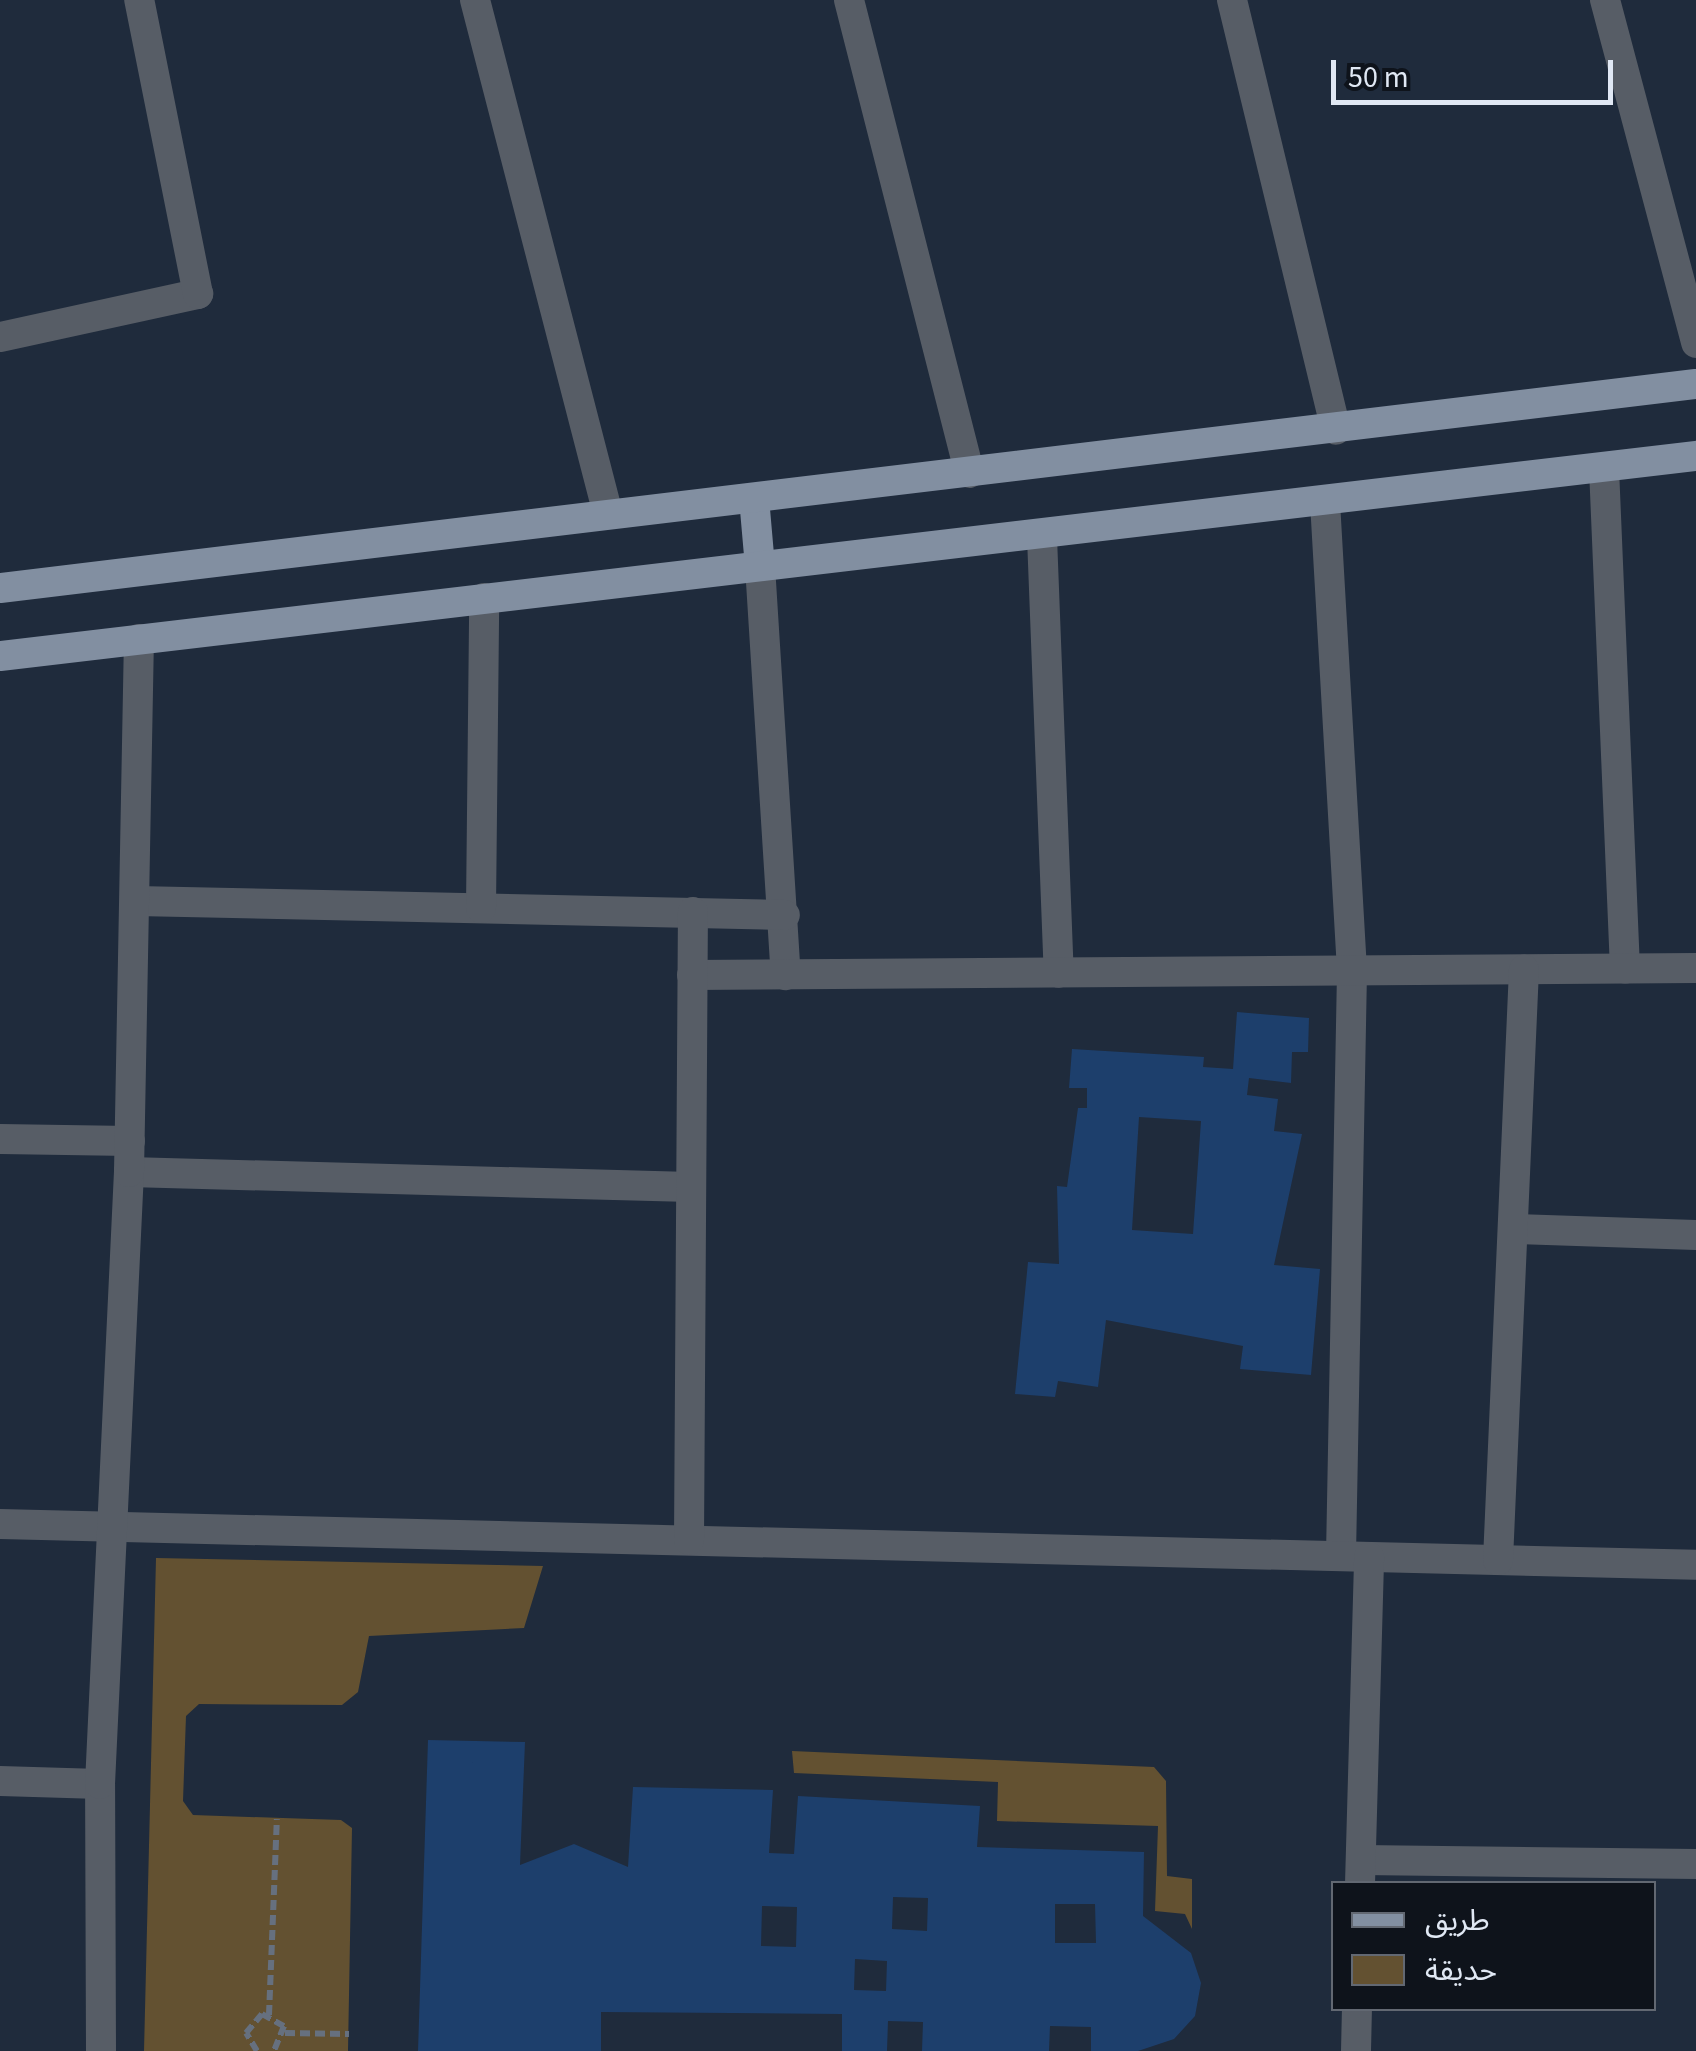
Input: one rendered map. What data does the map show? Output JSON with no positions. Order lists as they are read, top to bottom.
{
  "legend": ["طريق", "حديقة"],
  "scale_bar": "50 m"
}
